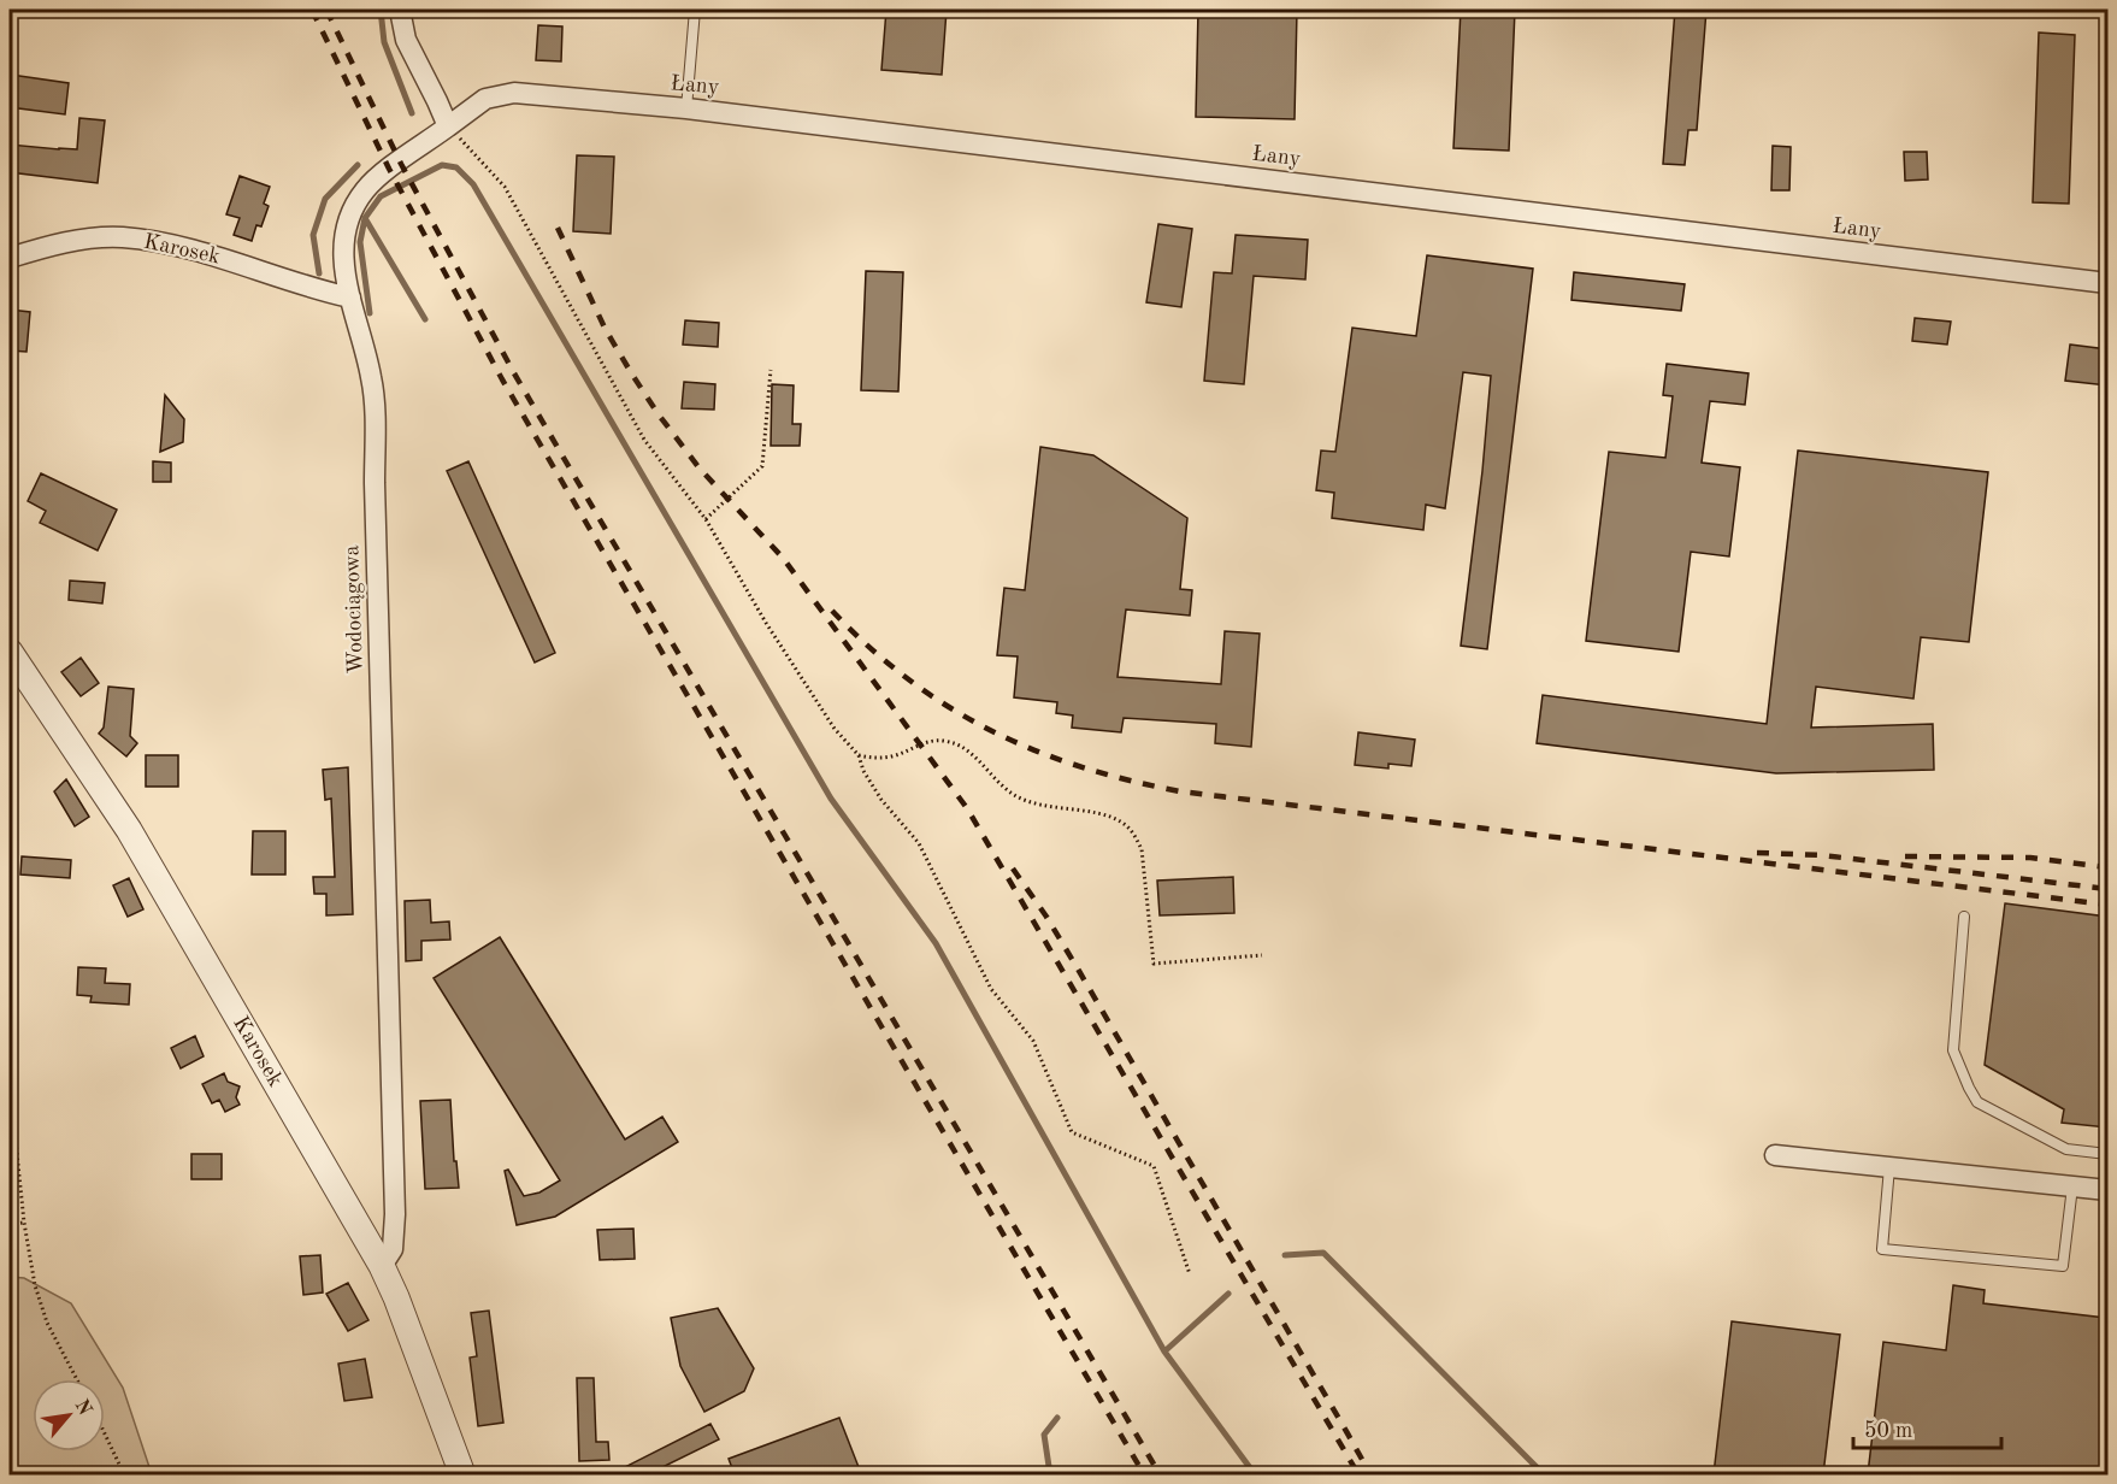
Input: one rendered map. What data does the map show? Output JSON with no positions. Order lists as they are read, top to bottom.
{
  "streets": {
    "street": ["Łany", "Karosek", "Wodociągowa"]
  },
  "crossings": [
    ["Łany", "Wodociągowa"],
    ["Karosek", "Wodociągowa"]
  ],
  "scale_bar": "50 m",
  "north": "top right"
}
